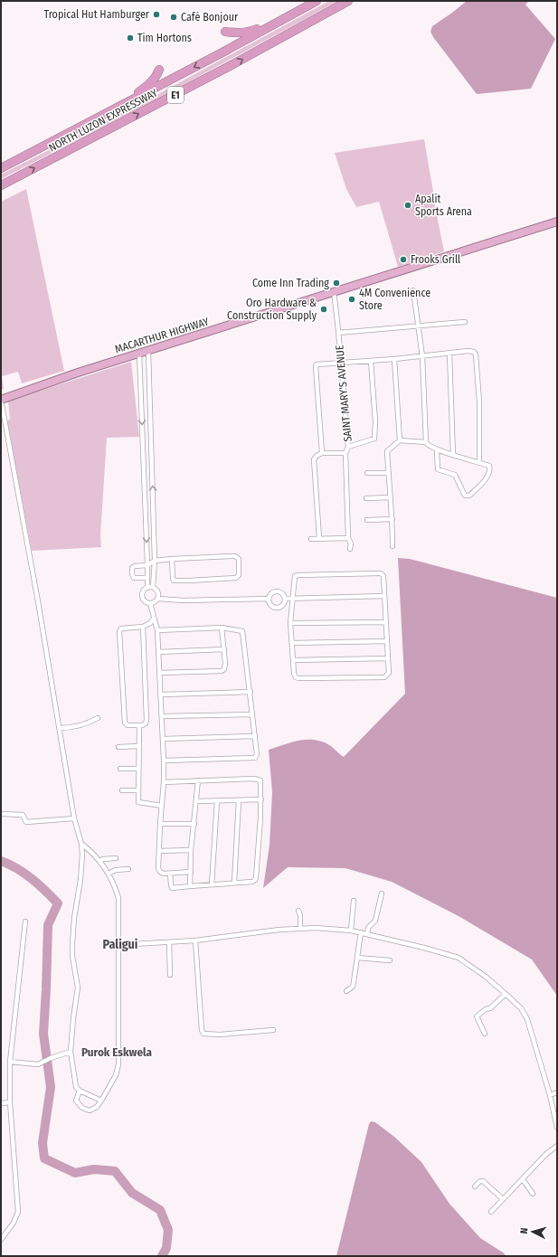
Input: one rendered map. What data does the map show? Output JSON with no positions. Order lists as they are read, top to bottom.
{
  "streets": {
    "highway": ["E1", "NORTH LUZON EXPRESSWAY", "MACARTHUR HIGHWAY"],
    "street": ["SAINT MARY'S AVENUE"]
  },
  "crossings": [
    ["MACARTHUR HIGHWAY", "SAINT MARY'S AVENUE"]
  ],
  "districts": ["Paligui", "Purok Eskwela"],
  "places": [
    "Tropical Hut Hamburger",
    "Café Bonjour",
    "Tim Hortons",
    "Apalit Sports Arena",
    "Frooks Grill",
    "Come Inn Trading",
    "4M Convenience Store",
    "Oro Hardware & Construction Supply"
  ],
  "north": "left"
}
